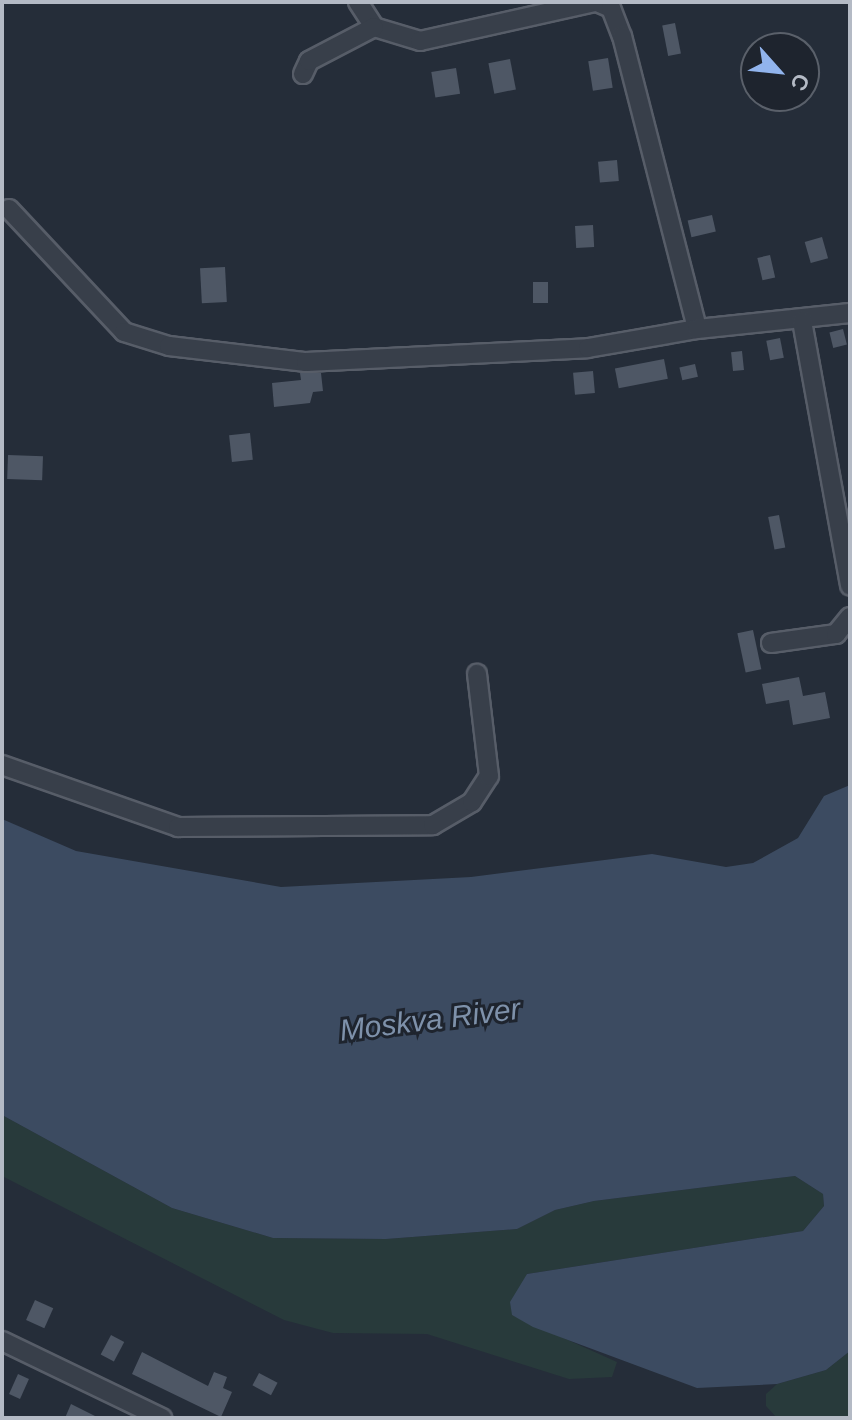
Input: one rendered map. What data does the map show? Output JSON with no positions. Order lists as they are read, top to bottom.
{
  "water": ["Moskva River"],
  "north": "bottom right"
}
